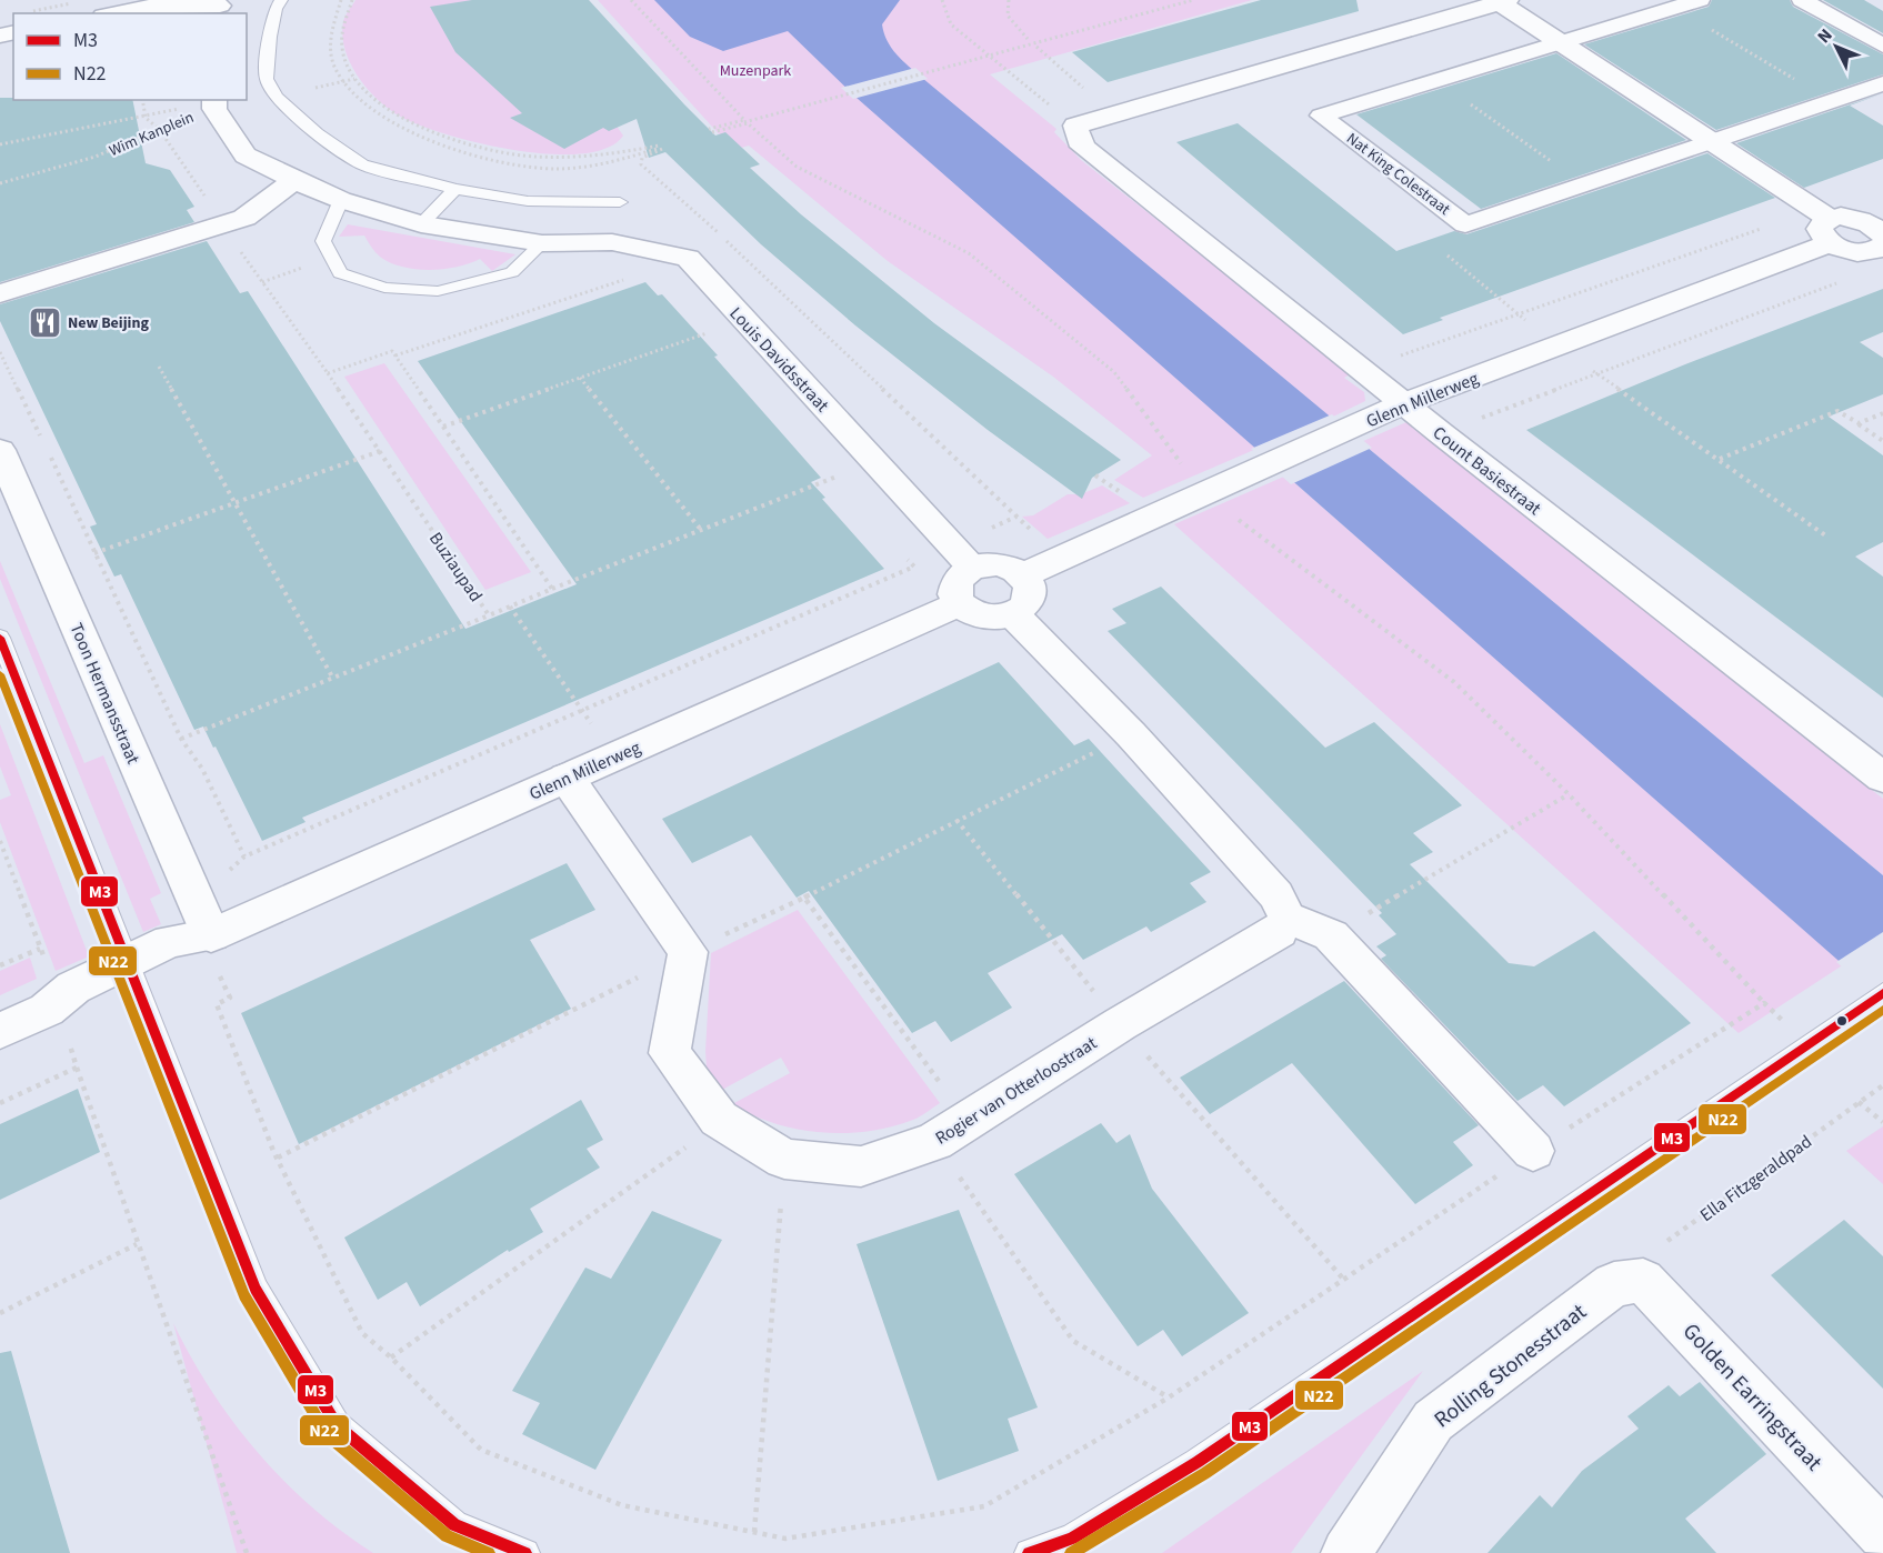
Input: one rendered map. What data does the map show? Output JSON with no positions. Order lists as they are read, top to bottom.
{
  "streets": {
    "street": [
      "Nat King Colestraat",
      "Louis Davidsstraat",
      "Glenn Millerweg",
      "Count Basiestraat",
      "Toon Hermansstraat",
      "Rogier van Otterloostraat",
      "Rolling Stonesstraat",
      "Golden Earringstraat"
    ],
    "path": ["Wim Kanplein", "Buziaupad", "Ella Fitzgeraldpad"]
  },
  "crossings": [
    ["Wim Kanplein", "Louis Davidsstraat"],
    ["Wim Kanplein", "Buziaupad"],
    ["Louis Davidsstraat", "Glenn Millerweg"],
    ["Glenn Millerweg", "Count Basiestraat"],
    ["Glenn Millerweg", "Toon Hermansstraat"],
    ["Ella Fitzgeraldpad", "Rolling Stonesstraat"],
    ["Ella Fitzgeraldpad", "Golden Earringstraat"],
    ["Rolling Stonesstraat", "Golden Earringstraat"]
  ],
  "parks": ["Muzenpark"],
  "places": {
    "restaurant": ["New Beijing"]
  },
  "lines": ["transit line M3", "transit line N22"],
  "legend": ["M3", "N22"],
  "north": "top left"
}
